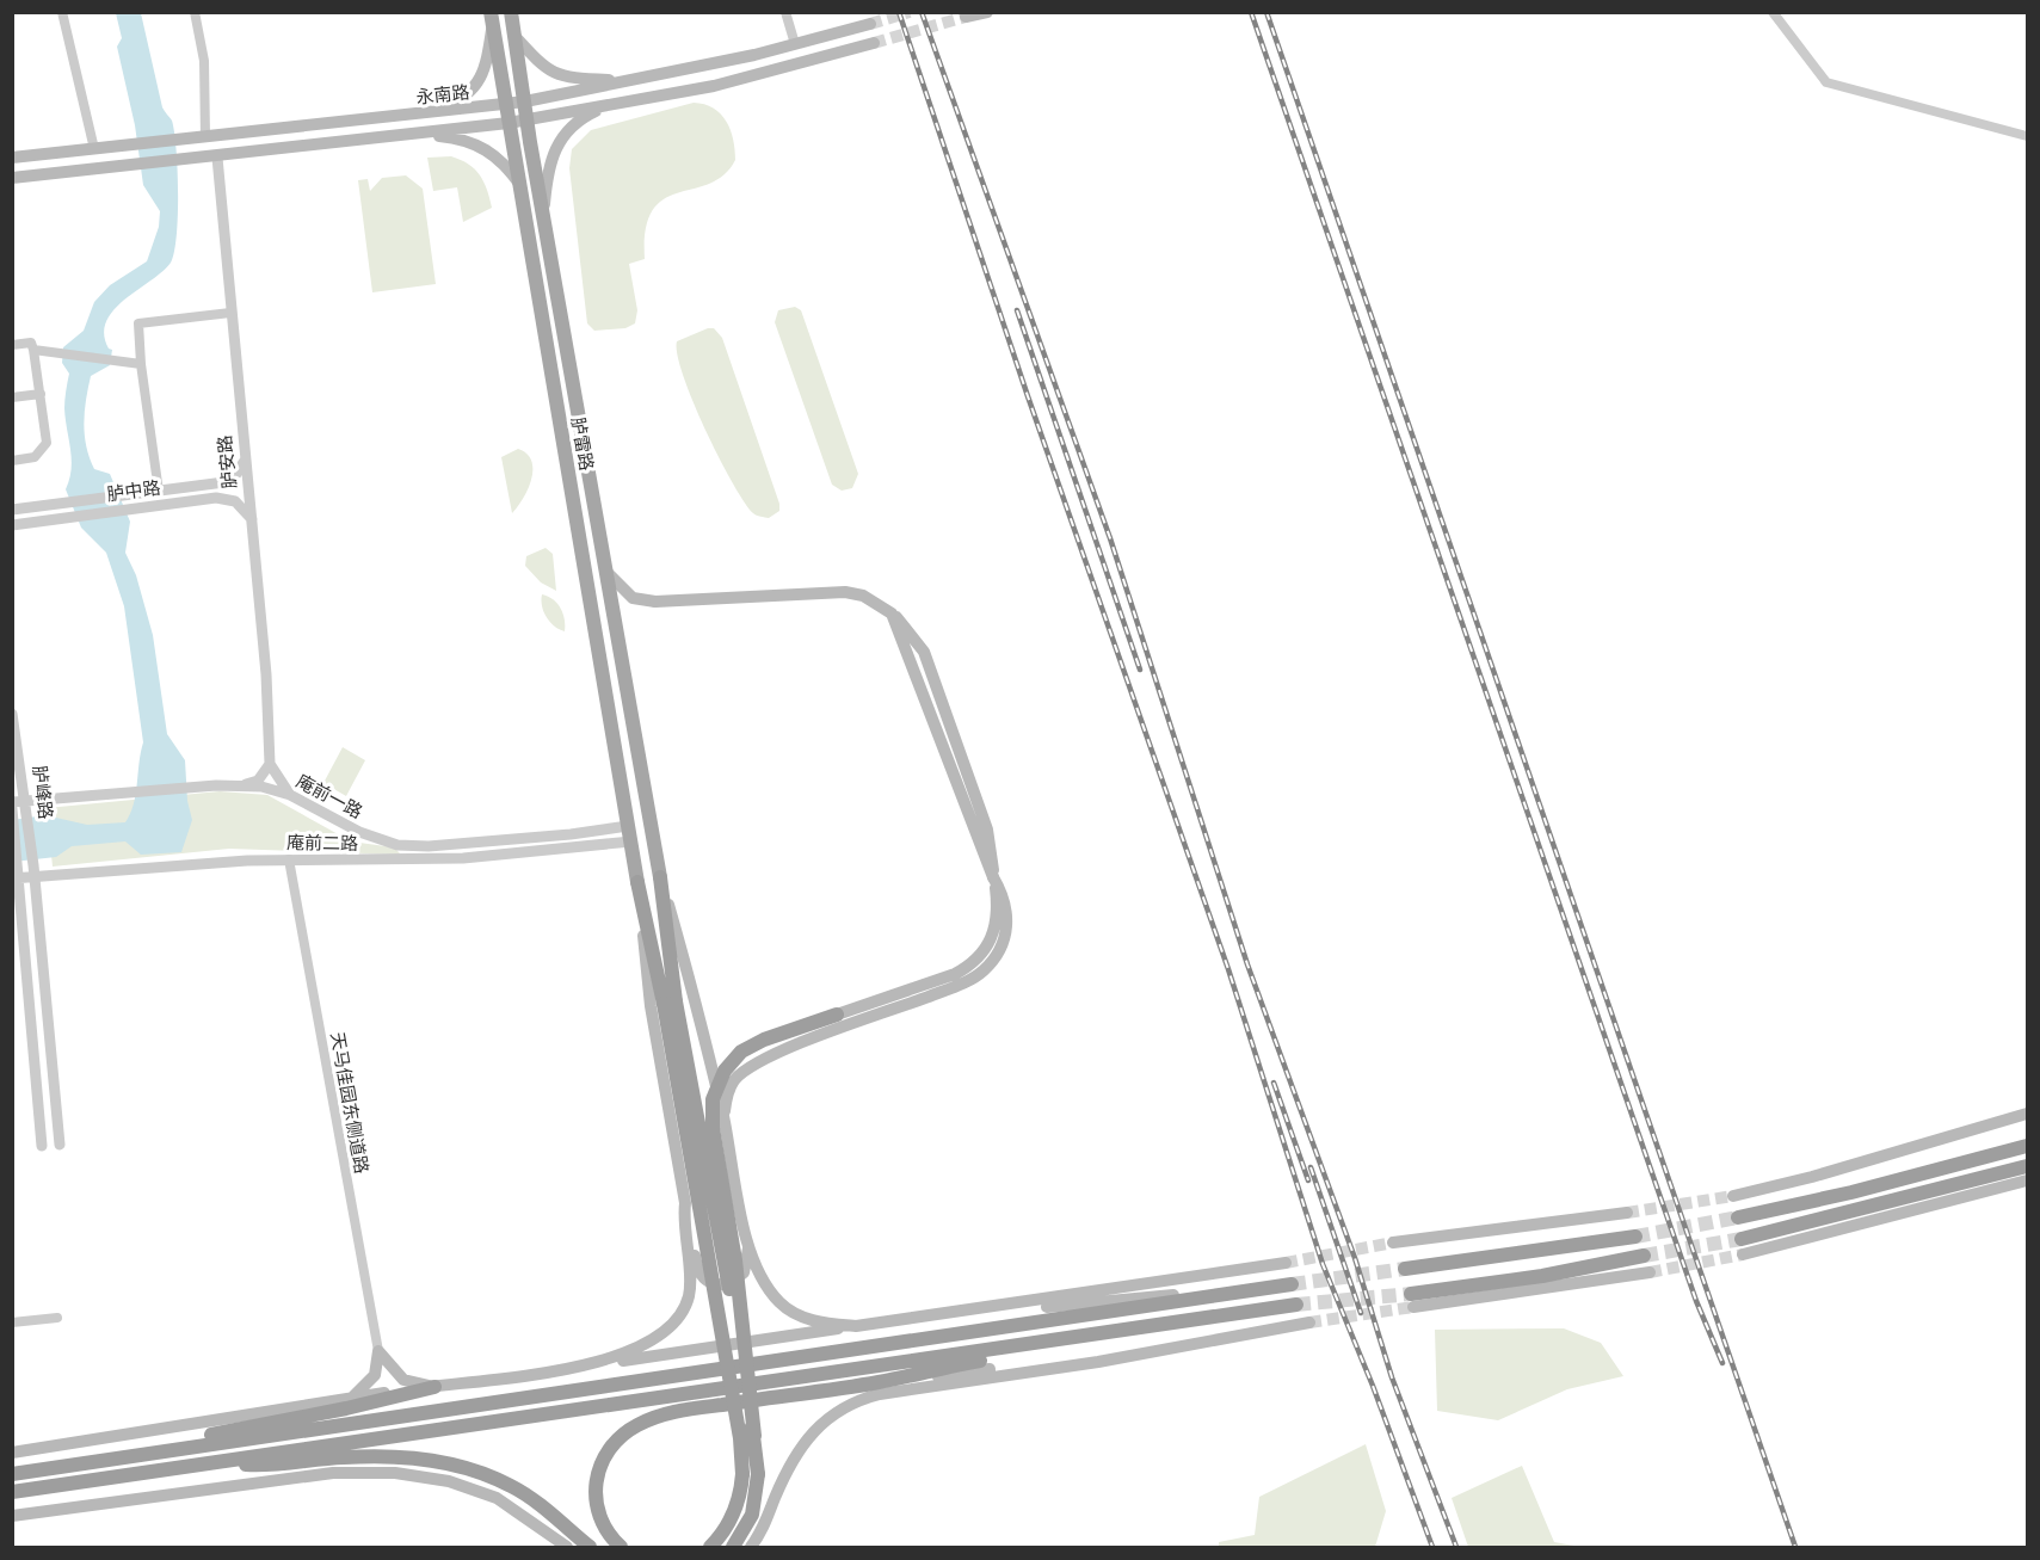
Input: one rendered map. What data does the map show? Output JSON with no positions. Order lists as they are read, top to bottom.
{
  "streets": {
    "main road": ["永南路", "胪雷路"],
    "street": [
      "胪安路",
      "胪中路",
      "胪峰路",
      "庵前一路",
      "庵前二路",
      "天马佳园东侧道路"
    ]
  },
  "crossings": [
    ["永南路", "胪雷路"],
    ["胪雷路", "庵前一路"],
    ["胪雷路", "庵前二路"],
    ["胪安路", "胪中路"],
    ["胪峰路", "庵前一路"],
    ["胪峰路", "庵前二路"],
    ["庵前二路", "天马佳园东侧道路"]
  ]
}
